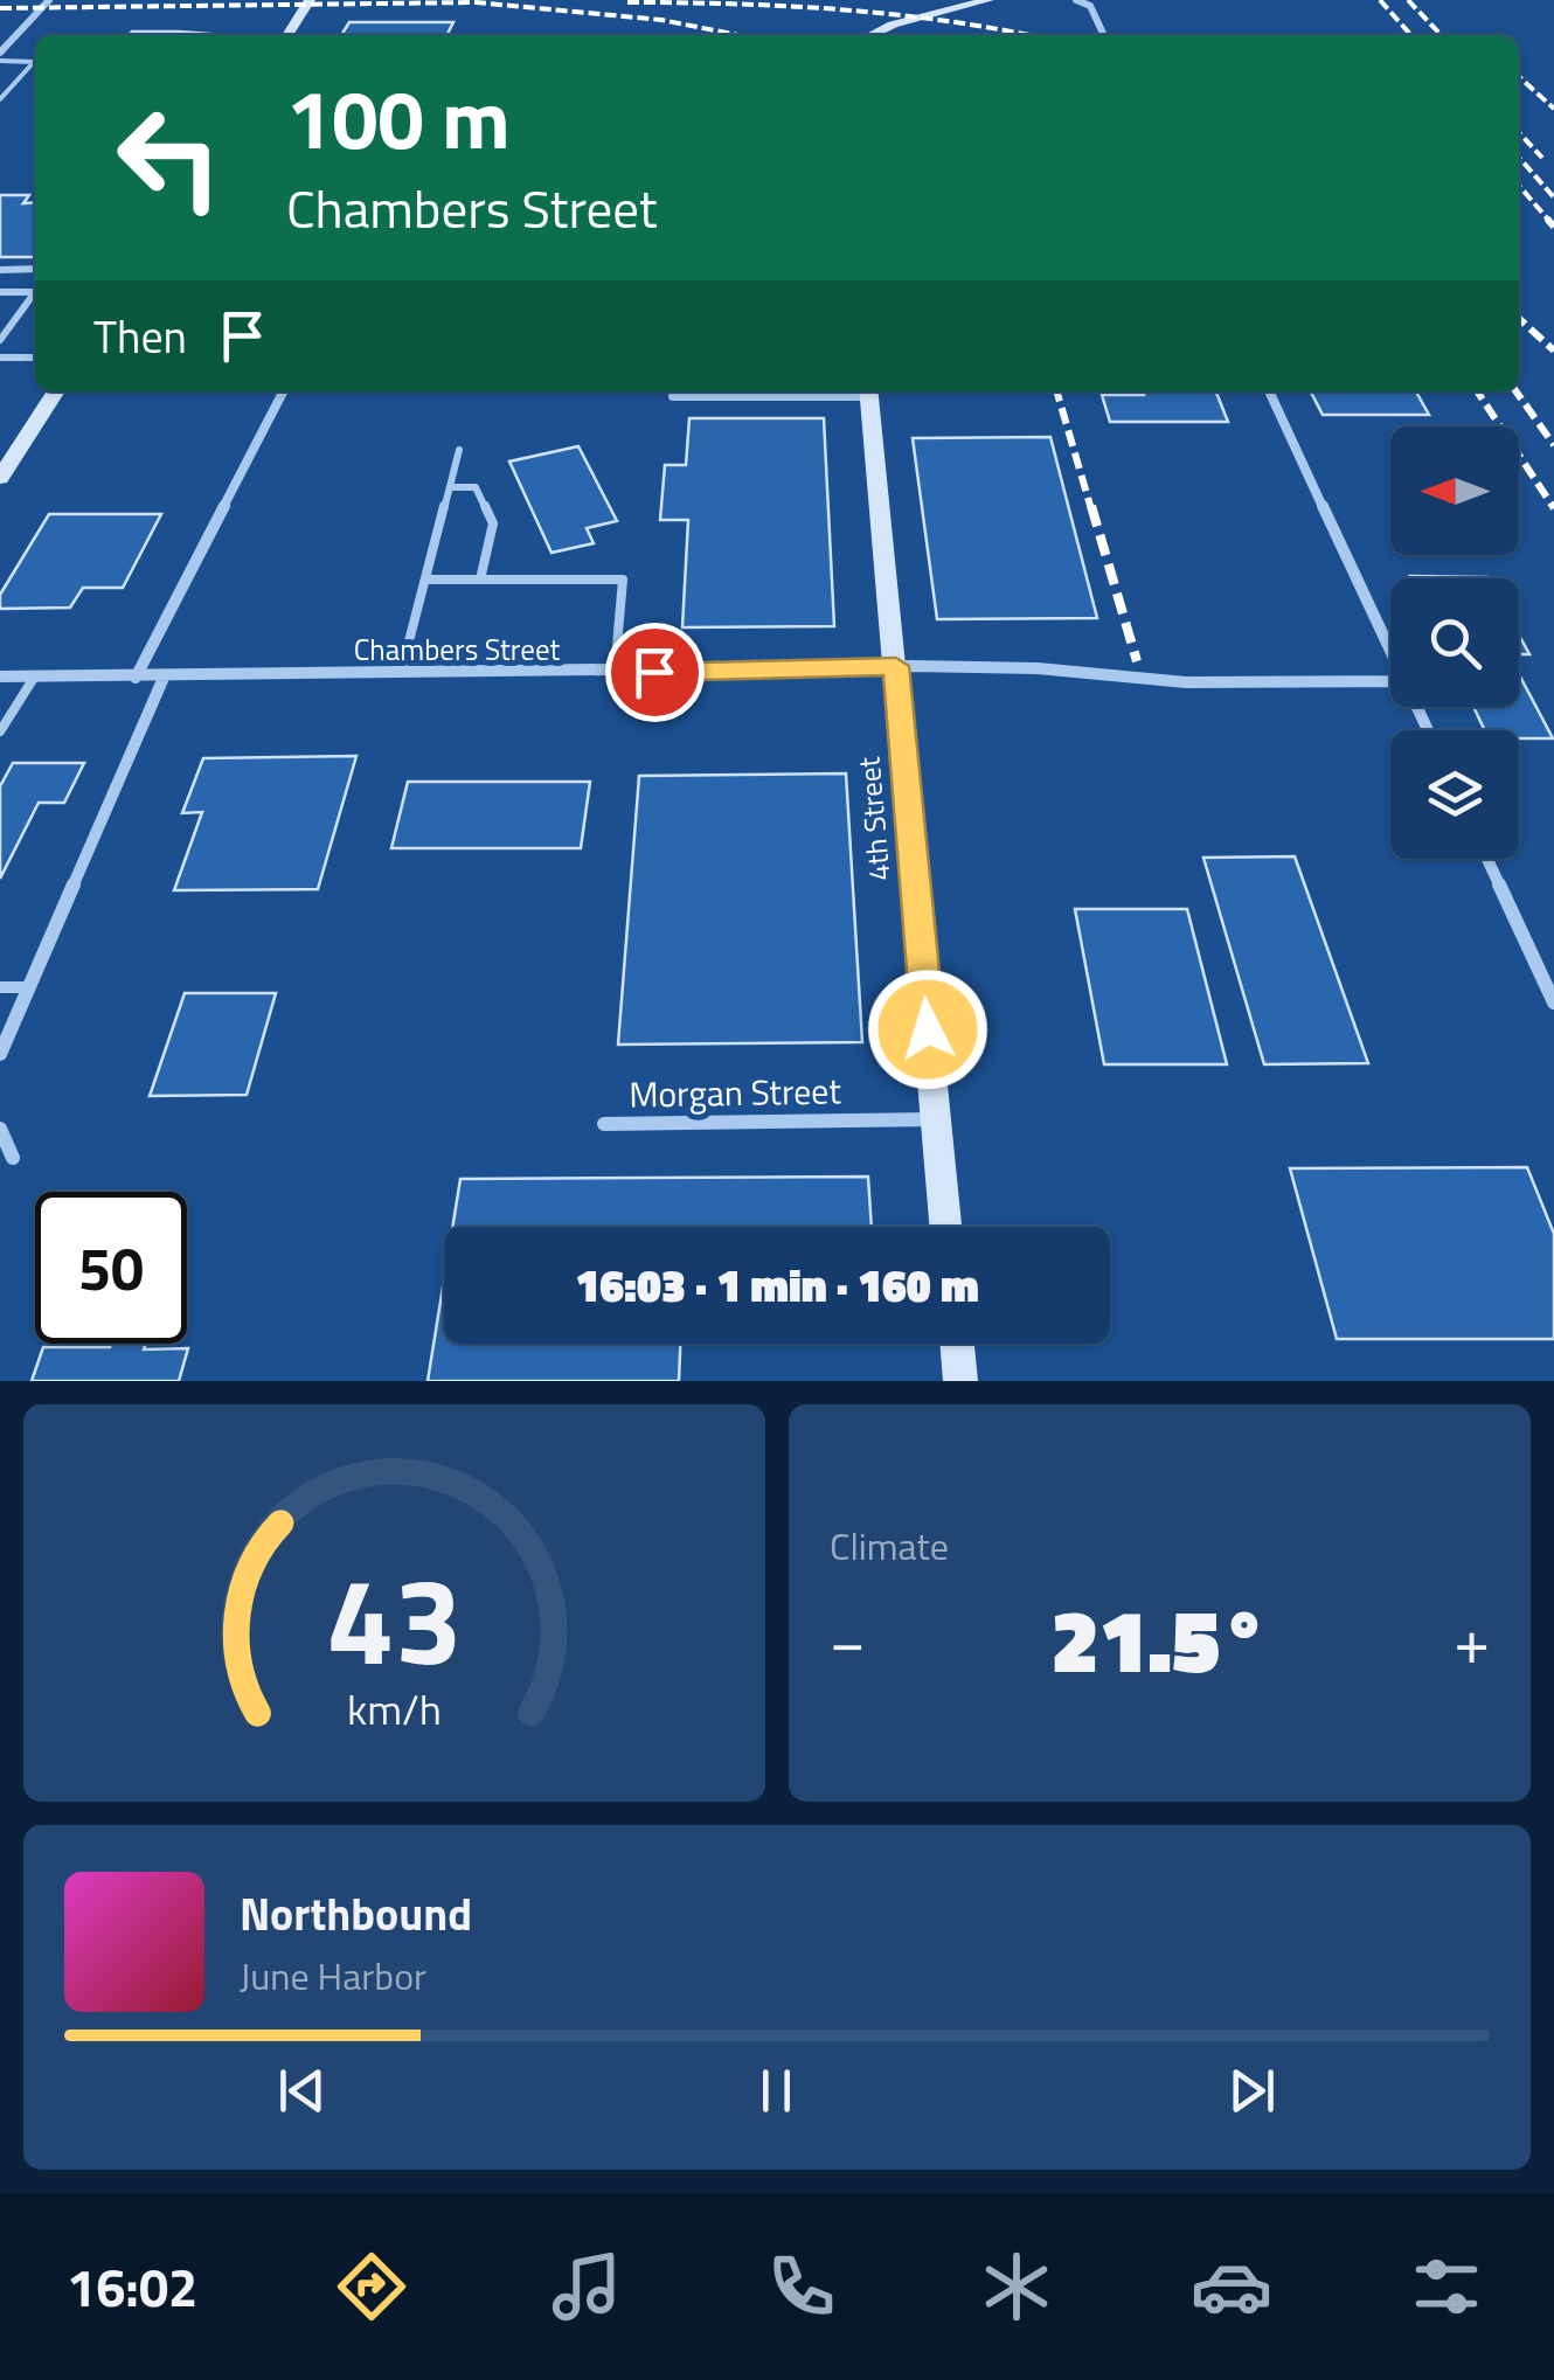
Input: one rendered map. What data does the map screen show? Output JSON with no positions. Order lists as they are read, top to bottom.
{
  "streets": {
    "main road": ["4th Street"],
    "street": ["Chambers Street", "Morgan Street"]
  },
  "crossings": [
    ["Chambers Street", "4th Street"],
    ["4th Street", "Morgan Street"]
  ],
  "north": "left",
  "page": {
    "turn": ["100 m", "Chambers Street"],
    "then": "Then",
    "limit": "50",
    "trip": "16:03 · 1 min · 160 m",
    "tile": "Climate",
    "heat": ["−", "21.5°", "+"],
    "song": ["Northbound", "June Harbor"],
    "tabs": "16:02",
    "gauge": ["43", "km/h"]
  }
}
